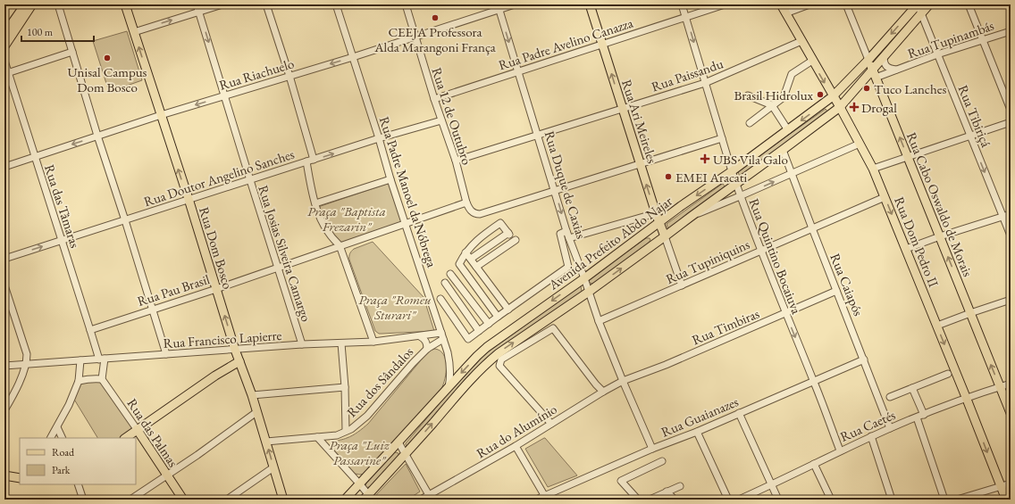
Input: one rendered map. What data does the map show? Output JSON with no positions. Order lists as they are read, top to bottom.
{
  "streets": {
    "main road": [
      "Rua Ari Meireles",
      "Rua Cabo Oswaldo de Morais",
      "Rua Dom Pedro II",
      "Avenida Prefeito Abdo Najar",
      "Rua Dom Bosco",
      "Rua das Palmas"
    ],
    "street": [
      "Rua Tupinambás",
      "Rua Padre Avelino Canazza",
      "Rua Riachuelo",
      "Rua Paissandu",
      "Rua 12 de Outubro",
      "Rua Tibiriçá",
      "Rua Doutor Angelino Sanches",
      "Rua Duque de Caxias",
      "Rua Padre Manoel da Nóbrega",
      "Rua das Tâmaras",
      "Rua Josias Silveira Camargo",
      "Rua Quintino Bocaiuva",
      "Rua Tupiniquins",
      "Rua Caiapós",
      "Rua Pau Brasil",
      "Rua Timbiras",
      "Rua Francisco Lapierre",
      "Rua dos Sândalos",
      "Rua Guaianazes",
      "Rua Caetés",
      "Rua do Alumínio"
    ]
  },
  "crossings": [
    ["Rua Tupinambás", "Rua Tibiriçá"],
    ["Rua Tupinambás", "Rua Cabo Oswaldo de Morais"],
    ["Rua Tupinambás", "Avenida Prefeito Abdo Najar"],
    ["Rua Padre Avelino Canazza", "Rua 12 de Outubro"],
    ["Rua Padre Avelino Canazza", "Rua Ari Meireles"],
    ["Rua Padre Avelino Canazza", "Rua Duque de Caxias"],
    ["Rua Padre Avelino Canazza", "Rua Quintino Bocaiuva"],
    ["Rua Riachuelo", "Rua 12 de Outubro"],
    ["Rua Riachuelo", "Rua Duque de Caxias"],
    ["Rua Riachuelo", "Rua Padre Manoel da Nóbrega"],
    ["Rua Riachuelo", "Rua das Tâmaras"],
    ["Rua Riachuelo", "Rua Dom Bosco"],
    ["Rua Riachuelo", "Rua Josias Silveira Camargo"],
    ["Rua Paissandu", "Rua 12 de Outubro"],
    ["Rua Paissandu", "Rua Ari Meireles"],
    ["Rua Paissandu", "Rua Duque de Caxias"],
    ["Rua Paissandu", "Rua Dom Pedro II"],
    ["Rua Paissandu", "Rua Quintino Bocaiuva"],
    ["Rua 12 de Outubro", "Rua Doutor Angelino Sanches"],
    ["Rua 12 de Outubro", "Rua Duque de Caxias"],
    ["Rua 12 de Outubro", "Rua Pau Brasil"],
    ["Rua Tibiriçá", "Avenida Prefeito Abdo Najar"],
    ["Rua Ari Meireles", "Avenida Prefeito Abdo Najar"],
    ["Rua Ari Meireles", "Rua Tupiniquins"],
    ["Rua Doutor Angelino Sanches", "Rua Padre Manoel da Nóbrega"],
    ["Rua Doutor Angelino Sanches", "Rua das Tâmaras"],
    ["Rua Doutor Angelino Sanches", "Rua Dom Bosco"],
    ["Rua Doutor Angelino Sanches", "Rua Josias Silveira Camargo"],
    ["Rua Duque de Caxias", "Avenida Prefeito Abdo Najar"],
    ["Rua Duque de Caxias", "Rua Tupiniquins"],
    ["Rua Duque de Caxias", "Rua Timbiras"],
    ["Rua Duque de Caxias", "Rua Guaianazes"],
    ["Rua Duque de Caxias", "Rua do Alumínio"],
    ["Rua Padre Manoel da Nóbrega", "Avenida Prefeito Abdo Najar"],
    ["Rua Padre Manoel da Nóbrega", "Rua Pau Brasil"],
    ["Rua Padre Manoel da Nóbrega", "Rua Francisco Lapierre"],
    ["Rua Padre Manoel da Nóbrega", "Rua dos Sândalos"],
    ["Rua Cabo Oswaldo de Morais", "Avenida Prefeito Abdo Najar"],
    ["Rua Cabo Oswaldo de Morais", "Rua Caetés"],
    ["Rua das Tâmaras", "Rua Pau Brasil"],
    ["Rua das Tâmaras", "Rua Francisco Lapierre"],
    ["Rua Dom Pedro II", "Avenida Prefeito Abdo Najar"],
    ["Rua Dom Pedro II", "Rua Tupiniquins"],
    ["Rua Dom Pedro II", "Rua Caetés"],
    ["Avenida Prefeito Abdo Najar", "Rua Quintino Bocaiuva"],
    ["Avenida Prefeito Abdo Najar", "Rua Caiapós"],
    ["Rua Dom Bosco", "Rua Pau Brasil"],
    ["Rua Dom Bosco", "Rua Francisco Lapierre"],
    ["Rua Dom Bosco", "Rua dos Sândalos"],
    ["Rua Josias Silveira Camargo", "Rua Pau Brasil"],
    ["Rua Josias Silveira Camargo", "Rua Francisco Lapierre"],
    ["Rua Quintino Bocaiuva", "Rua Tupiniquins"],
    ["Rua Quintino Bocaiuva", "Rua Timbiras"],
    ["Rua Quintino Bocaiuva", "Rua Guaianazes"],
    ["Rua Quintino Bocaiuva", "Rua Caetés"],
    ["Rua Tupiniquins", "Rua Caiapós"],
    ["Rua Caiapós", "Rua Timbiras"],
    ["Rua Caiapós", "Rua Guaianazes"],
    ["Rua Caiapós", "Rua Caetés"],
    ["Rua Timbiras", "Rua do Alumínio"],
    ["Rua Francisco Lapierre", "Rua dos Sândalos"]
  ],
  "one_way": [
    "Rua Riachuelo",
    "Rua Tibiriçá",
    "Rua Ari Meireles",
    "Rua Cabo Oswaldo de Morais",
    "Rua Dom Pedro II",
    "Rua Dom Bosco"
  ],
  "parks": ["Praça \"Baptista Frezarin\"", "Praça \"Romeu Sturari\"", "Praça \"Luiz Passarine\""],
  "places": {
    "other": [
      "CEEJA Professora Alda Marangoni França",
      "Unisal Campus Dom Bosco",
      "Tuco Lanches",
      "Brasil Hidrolux",
      "EMEI Aracati"
    ],
    "health": ["Drogal", "UBS Vila Galo"]
  },
  "legend": ["Road", "Park"],
  "scale_bar": "100 m"
}
